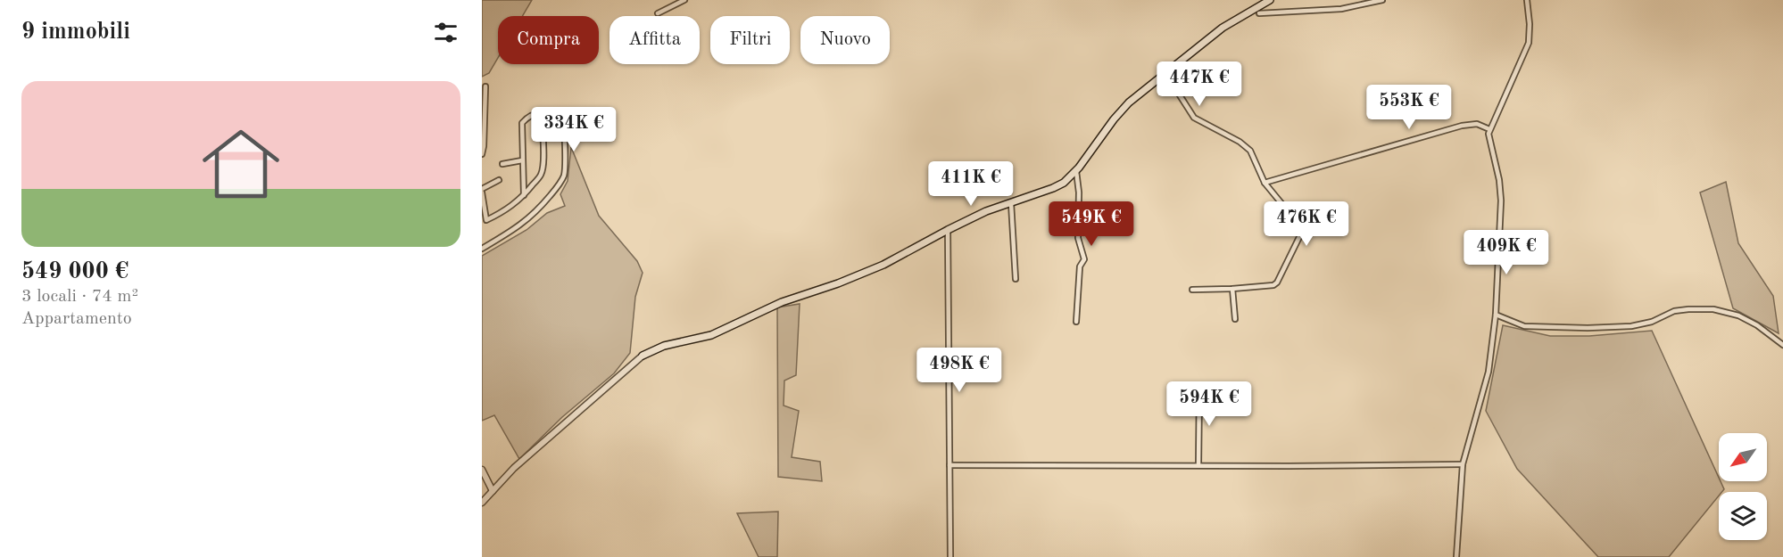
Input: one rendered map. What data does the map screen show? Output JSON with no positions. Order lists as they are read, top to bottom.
{
  "north": "bottom left",
  "page": {
    "heading": "9 immobili",
    "chip": [
      "Compra",
      "Affitta",
      "Filtri",
      "Nuovo"
    ],
    "price": [
      "447K €",
      "553K €",
      "334K €",
      "411K €",
      "549K €",
      "476K €",
      "409K €",
      "498K €",
      "594K €"
    ],
    "list": [
      {
        "name": "549 000 €",
        "note": "3 locali · 74 m² · Appartamento"
      }
    ]
  }
}
